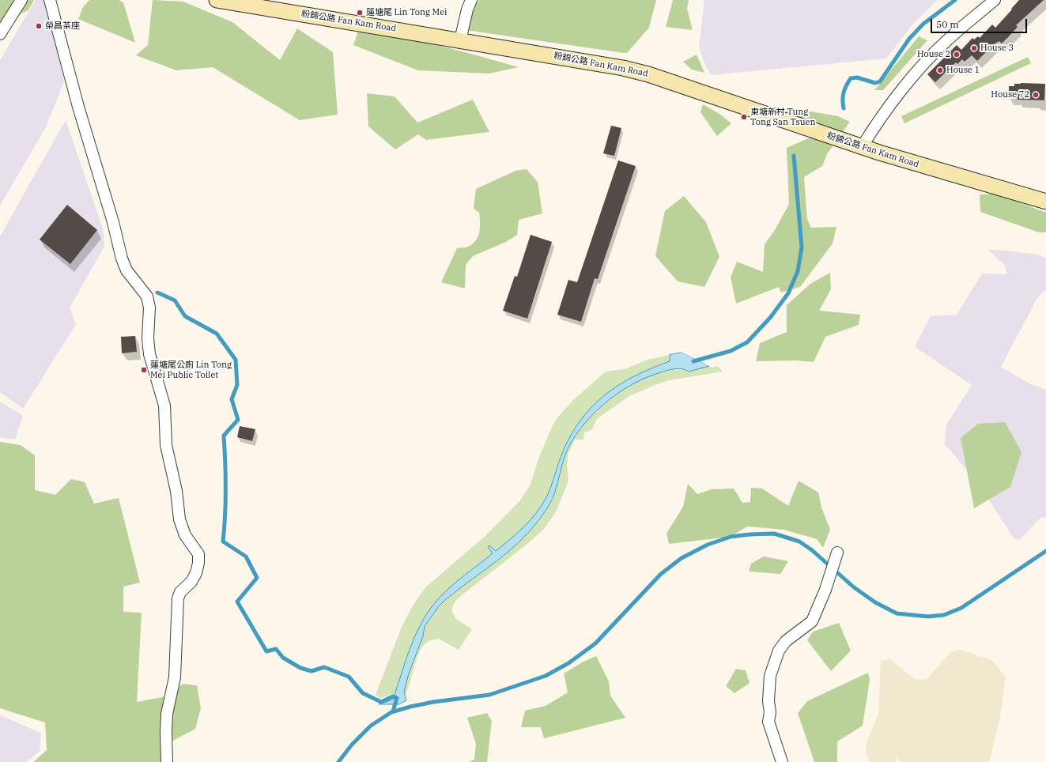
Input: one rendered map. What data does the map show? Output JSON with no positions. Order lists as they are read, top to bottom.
{
  "streets": {
    "main road": ["粉錦公路 Fan Kam Road"]
  },
  "places": [
    "蓮塘尾 Lin Tong Mei",
    "榮昌茶座",
    "House 3",
    "House 2",
    "House 1",
    "House 72",
    "東塘新村 Tung Tong San Tsuen",
    "蓮塘尾公廁 Lin Tong Mei Public Toilet"
  ],
  "scale_bar": "50 m"
}
